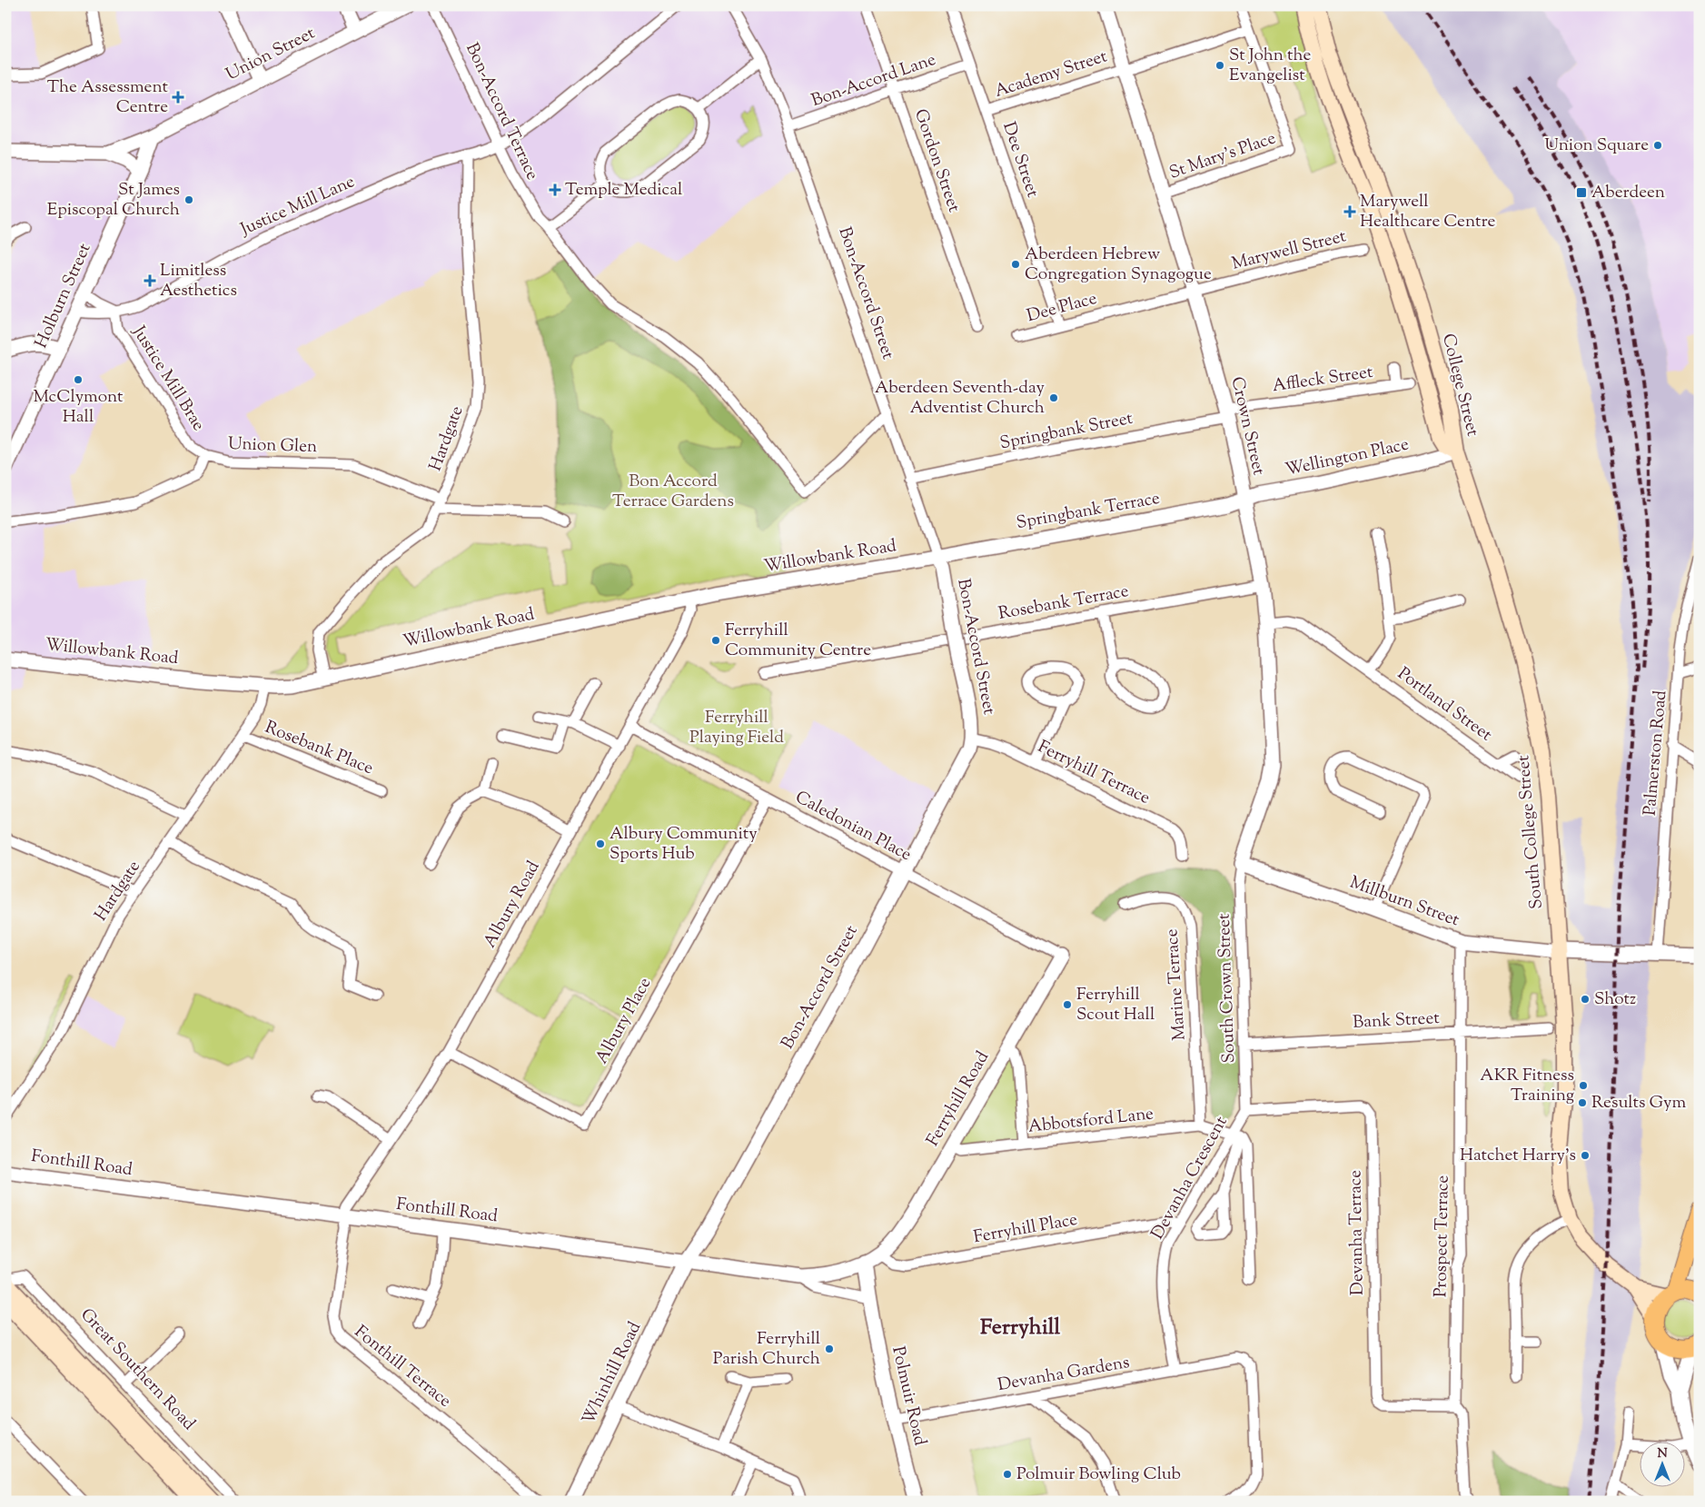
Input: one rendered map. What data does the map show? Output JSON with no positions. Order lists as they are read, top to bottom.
{
  "streets": {
    "main road": ["College Street", "South College Street", "Great Southern Road"],
    "street": [
      "Union Street",
      "Academy Street",
      "Bon-Accord Lane",
      "Bon-Accord Terrace",
      "St Mary's Place",
      "Dee Street",
      "Gordon Street",
      "Justice Mill Lane",
      "Marywell Street",
      "Bon-Accord Street",
      "Holburn Street",
      "Dee Place",
      "Justice Mill Brae",
      "Affleck Street",
      "Crown Street",
      "Springbank Street",
      "Hardgate",
      "Union Glen",
      "Wellington Place",
      "Springbank Terrace",
      "Willowbank Road",
      "Rosebank Terrace",
      "Portland Street",
      "Rosebank Place",
      "Palmerston Road",
      "Ferryhill Terrace",
      "Caledonian Place",
      "Millburn Street",
      "Albury Road",
      "Marine Terrace",
      "South Crown Street",
      "Albury Place",
      "Bank Street",
      "Ferryhill Road",
      "Abbotsford Lane",
      "Fonthill Road",
      "Devanha Crescent",
      "Ferryhill Place",
      "Devanha Terrace",
      "Prospect Terrace",
      "Fonthill Terrace",
      "Whinhill Road",
      "Devanha Gardens",
      "Polmuir Road"
    ]
  },
  "crossings": [
    ["Union Street", "Holburn Street"],
    ["Academy Street", "St Mary's Place"],
    ["Academy Street", "Dee Street"],
    ["Academy Street", "Crown Street"],
    ["Bon-Accord Lane", "Dee Street"],
    ["Bon-Accord Lane", "Gordon Street"],
    ["Bon-Accord Lane", "Bon-Accord Street"],
    ["Bon-Accord Terrace", "Justice Mill Lane"],
    ["Bon-Accord Terrace", "Bon-Accord Street"],
    ["St Mary's Place", "Crown Street"],
    ["Dee Street", "Dee Place"],
    ["Justice Mill Lane", "Holburn Street"],
    ["Justice Mill Lane", "Justice Mill Brae"],
    ["Justice Mill Lane", "Hardgate"],
    ["Marywell Street", "Dee Place"],
    ["Marywell Street", "Crown Street"],
    ["Bon-Accord Street", "Springbank Street"],
    ["Bon-Accord Street", "Springbank Terrace"],
    ["Bon-Accord Street", "Willowbank Road"],
    ["Bon-Accord Street", "Ferryhill Terrace"],
    ["Bon-Accord Street", "Caledonian Place"],
    ["Bon-Accord Street", "Fonthill Road"],
    ["Bon-Accord Street", "Whinhill Road"],
    ["Dee Place", "Crown Street"],
    ["Justice Mill Brae", "Union Glen"],
    ["Affleck Street", "Crown Street"],
    ["Affleck Street", "Springbank Street"],
    ["College Street", "Wellington Place"],
    ["College Street", "South College Street"],
    ["Crown Street", "Springbank Street"],
    ["Crown Street", "Wellington Place"],
    ["Crown Street", "Springbank Terrace"],
    ["Crown Street", "Rosebank Terrace"],
    ["Crown Street", "Portland Street"],
    ["Crown Street", "Millburn Street"],
    ["Crown Street", "South Crown Street"],
    ["Hardgate", "Union Glen"],
    ["Hardgate", "Willowbank Road"],
    ["Hardgate", "Rosebank Place"],
    ["Wellington Place", "Springbank Terrace"],
    ["Wellington Place", "South College Street"],
    ["Springbank Terrace", "Willowbank Road"],
    ["Willowbank Road", "Albury Road"],
    ["Palmerston Road", "Millburn Street"],
    ["Caledonian Place", "Albury Road"],
    ["Caledonian Place", "Albury Place"],
    ["Caledonian Place", "Ferryhill Road"],
    ["South College Street", "Millburn Street"],
    ["Millburn Street", "South Crown Street"],
    ["Millburn Street", "Prospect Terrace"],
    ["Albury Road", "Albury Place"],
    ["Albury Road", "Fonthill Road"],
    ["Albury Road", "Fonthill Terrace"],
    ["Marine Terrace", "Abbotsford Lane"],
    ["South Crown Street", "Bank Street"],
    ["South Crown Street", "Devanha Crescent"],
    ["South Crown Street", "Devanha Terrace"],
    ["Bank Street", "Prospect Terrace"],
    ["Ferryhill Road", "Abbotsford Lane"],
    ["Ferryhill Road", "Fonthill Road"],
    ["Ferryhill Road", "Ferryhill Place"],
    ["Abbotsford Lane", "Devanha Crescent"],
    ["Fonthill Road", "Ferryhill Place"],
    ["Fonthill Road", "Fonthill Terrace"],
    ["Fonthill Road", "Whinhill Road"],
    ["Fonthill Road", "Polmuir Road"],
    ["Devanha Crescent", "Ferryhill Place"],
    ["Devanha Crescent", "Devanha Terrace"],
    ["Devanha Crescent", "Devanha Gardens"],
    ["Devanha Terrace", "Prospect Terrace"],
    ["Devanha Gardens", "Polmuir Road"]
  ],
  "districts": ["Ferryhill"],
  "parks": ["Bon Accord Terrace Gardens", "Ferryhill Playing Field"],
  "places": {
    "other": [
      "St John the Evangelist",
      "Union Square",
      "St James Episcopal Church",
      "Aberdeen Hebrew Congregation Synagogue",
      "McClymont Hall",
      "Aberdeen Seventh-day Adventist Church",
      "Ferryhill Community Centre",
      "Albury Community Sports Hub",
      "Shotz",
      "Ferryhill Scout Hall",
      "AKR Fitness Training",
      "Results Gym",
      "Hatchet Harry's",
      "Ferryhill Parish Church",
      "Polmuir Bowling Club"
    ],
    "health": [
      "The Assessment Centre",
      "Temple Medical",
      "Marywell Healthcare Centre",
      "Limitless Aesthetics"
    ],
    "transit": ["Aberdeen"]
  },
  "north": "top"
}
